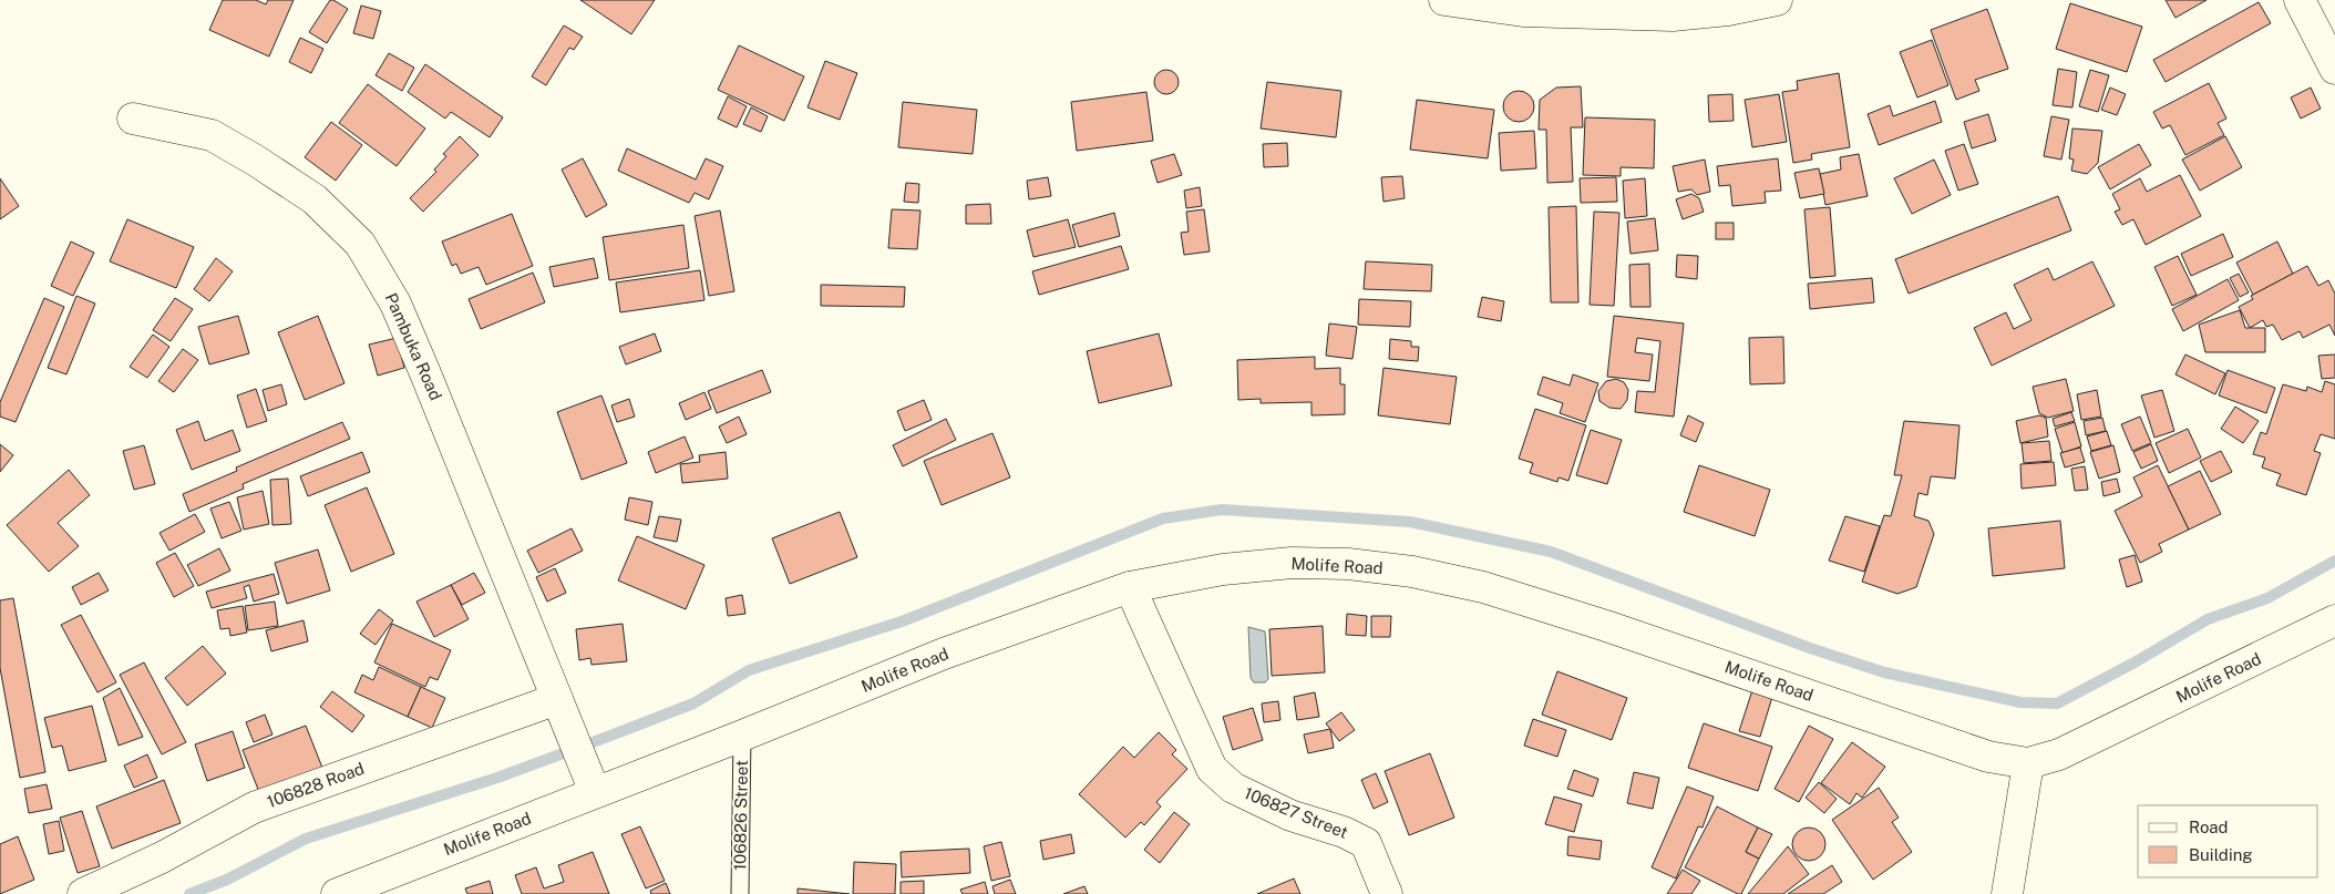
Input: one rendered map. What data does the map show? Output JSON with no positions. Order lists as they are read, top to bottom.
{
  "streets": {
    "street": [
      "Pambuka Road",
      "Molife Road",
      "106828 Road",
      "106827 Street"
    ],
    "lane": ["106826 Street"]
  },
  "crossings": [
    ["Pambuka Road", "Molife Road"],
    ["Pambuka Road", "106828 Road"],
    ["Molife Road", "106827 Street"],
    ["Molife Road", "106826 Street"]
  ],
  "legend": ["Road", "Building"]
}
